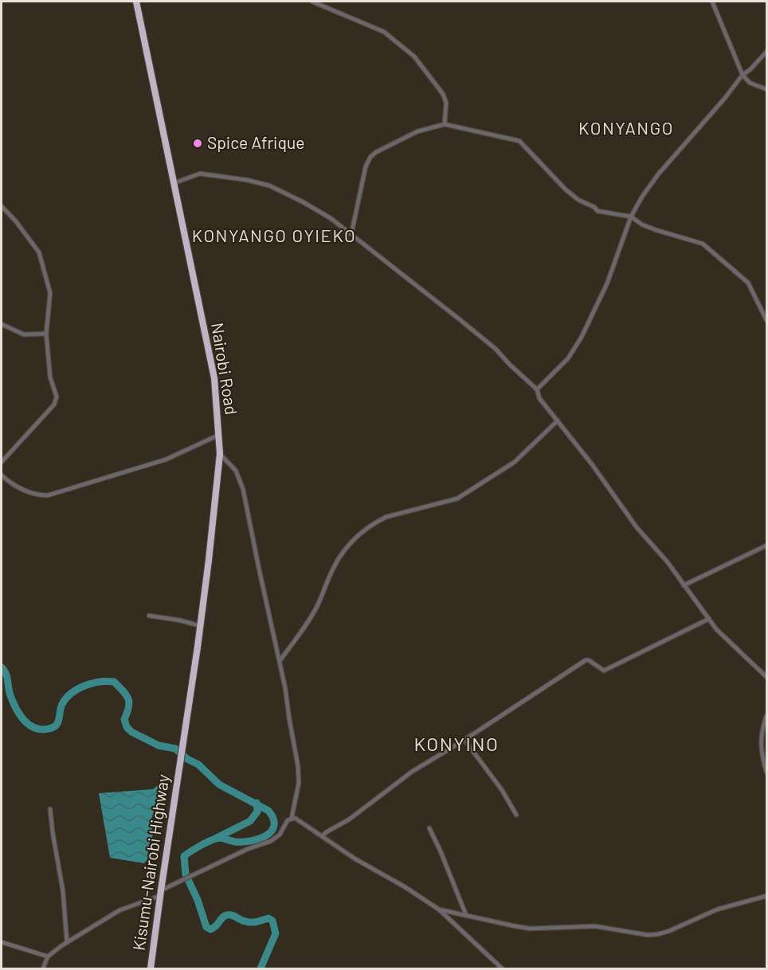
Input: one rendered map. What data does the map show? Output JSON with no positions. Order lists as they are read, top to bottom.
{
  "streets": {
    "highway": ["Nairobi Road", "Kisumu-Nairobi Highway"]
  },
  "crossings": [
    ["Nairobi Road", "Kisumu-Nairobi Highway"]
  ],
  "districts": ["KONYANGO", "KONYANGO OYIEKO", "KONYINO"],
  "places": ["Spice Afrique"]
}
